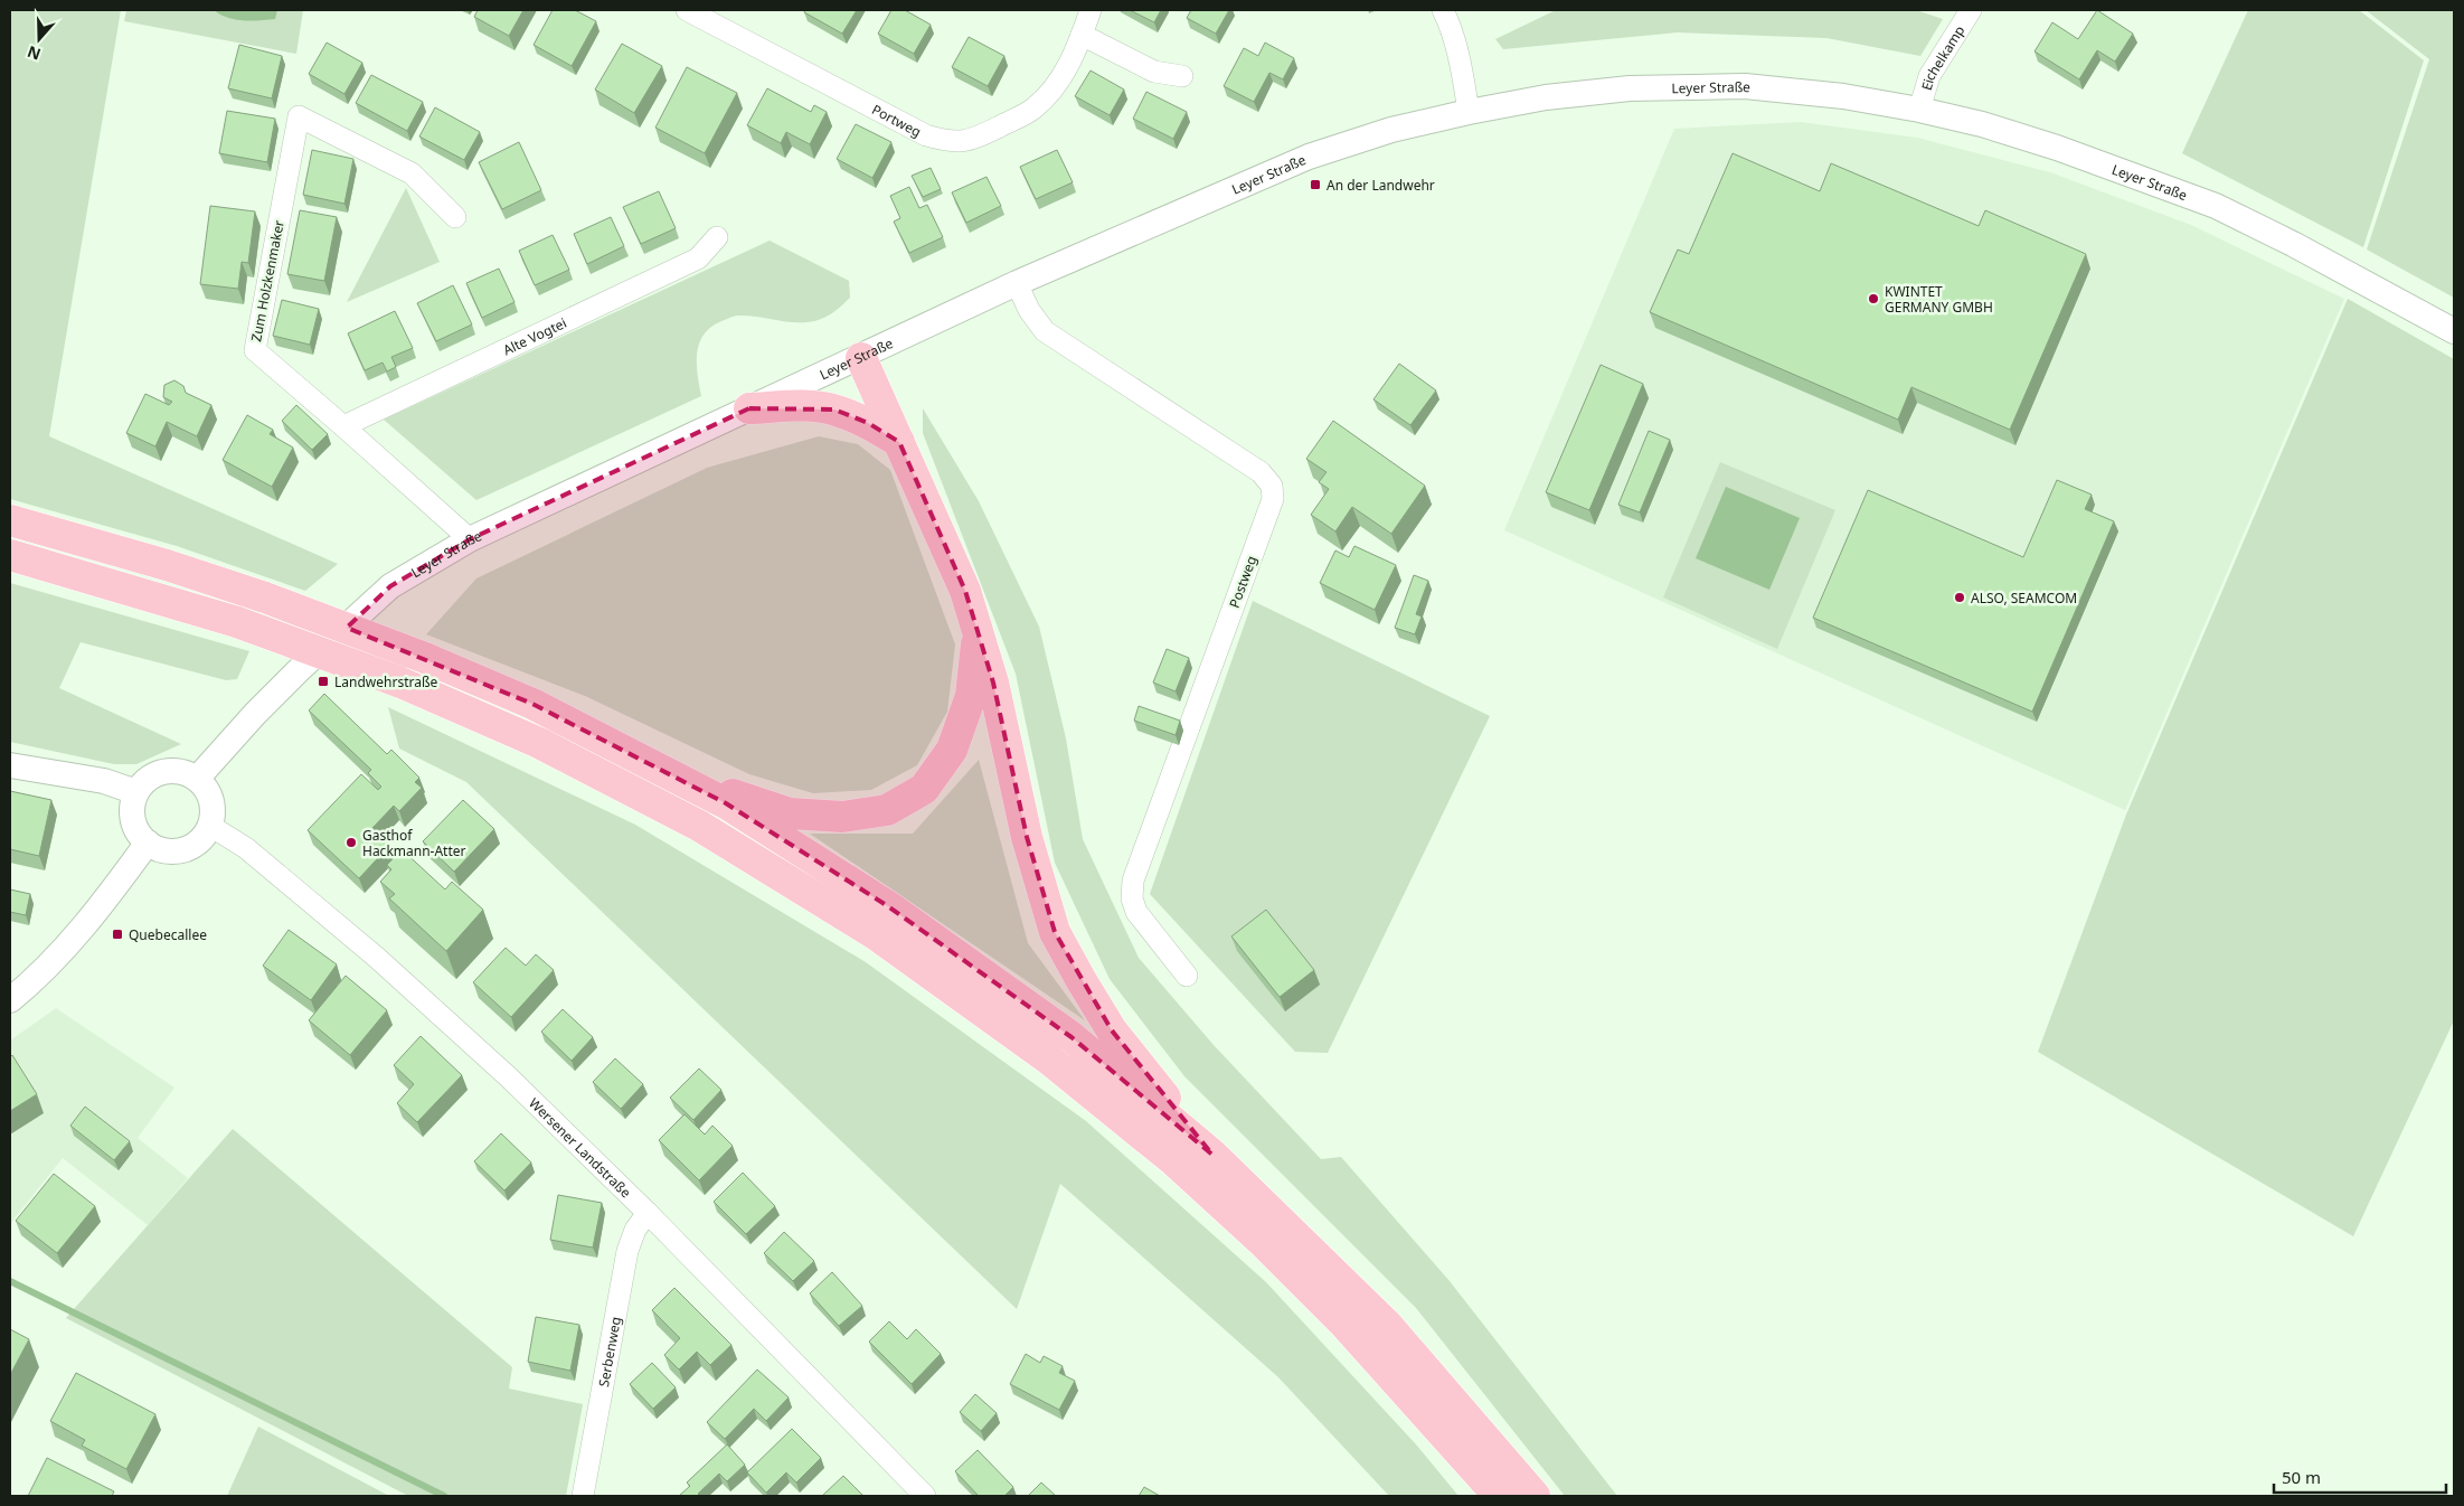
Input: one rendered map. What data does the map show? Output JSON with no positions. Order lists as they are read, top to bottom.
{
  "streets": {
    "street": [
      "Eichelkamp",
      "Leyer Straße",
      "Portweg",
      "Zum Holzkenmaker",
      "Alte Vogtei",
      "Postweg",
      "Wersener Landstraße",
      "Serbenweg"
    ]
  },
  "crossings": [
    ["Eichelkamp", "Leyer Straße"],
    ["Leyer Straße", "Zum Holzkenmaker"],
    ["Leyer Straße", "Postweg"],
    ["Leyer Straße", "Wersener Landstraße"],
    ["Zum Holzkenmaker", "Alte Vogtei"],
    ["Wersener Landstraße", "Serbenweg"]
  ],
  "places": {
    "transit": ["An der Landwehr", "Landwehrstraße", "Quebecallee"],
    "other": ["KWINTET GERMANY GMBH", "ALSO, SEAMCOM", "Gasthof Hackmann-Atter"]
  },
  "scale_bar": "50 m",
  "north": "bottom"
}
